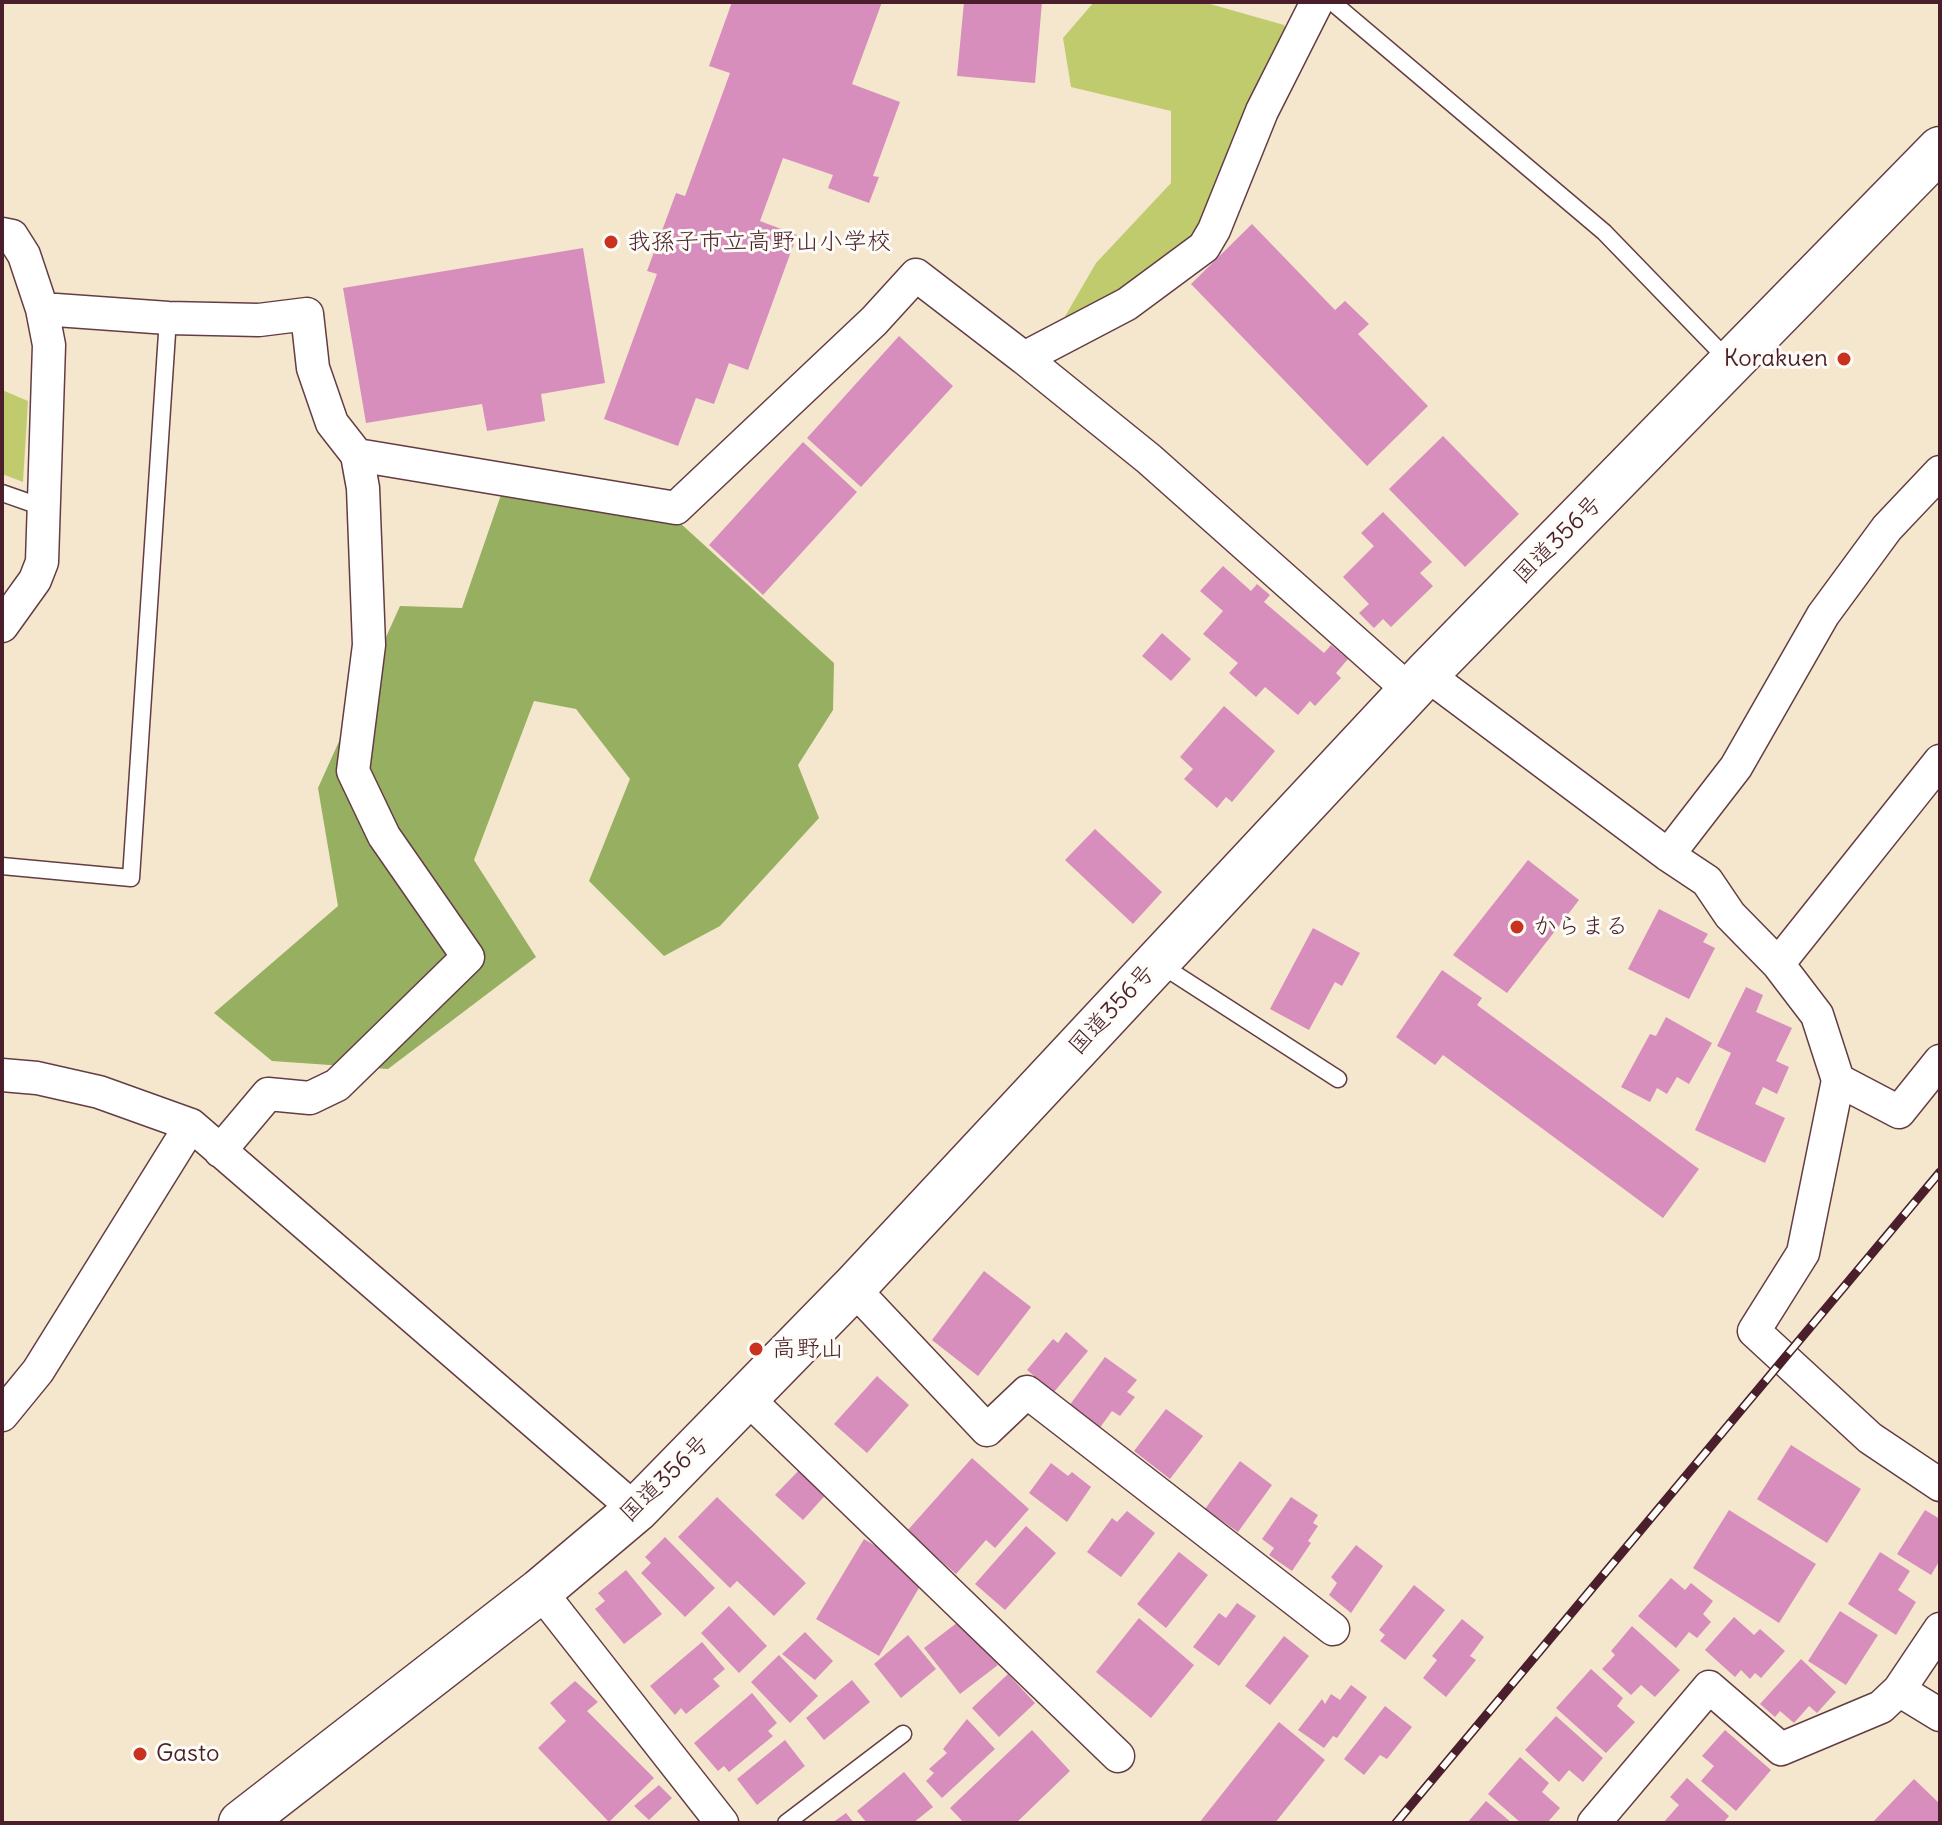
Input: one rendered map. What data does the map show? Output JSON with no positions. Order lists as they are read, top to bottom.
{
  "streets": {
    "highway": ["国道356号"]
  },
  "places": [
    "我孫子市立高野山小学校",
    "Korakuen",
    "からまる",
    "高野山",
    "Gasto"
  ]
}
